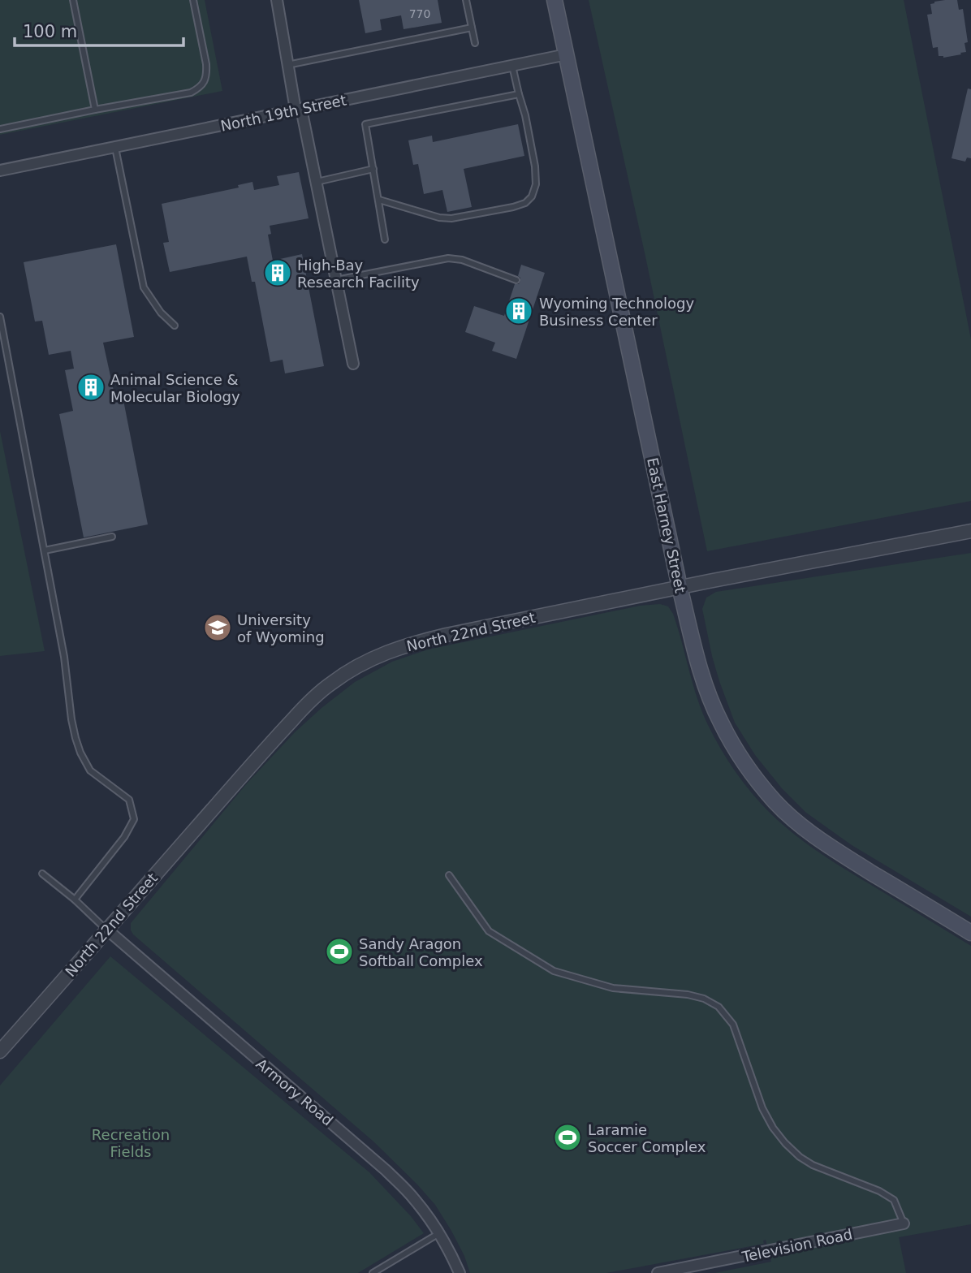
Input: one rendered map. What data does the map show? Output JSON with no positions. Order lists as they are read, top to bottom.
{
  "streets": {
    "main road": ["East Harney Street"],
    "street": [
      "North 19th Street",
      "North 22nd Street",
      "Armory Road",
      "Television Road"
    ]
  },
  "crossings": [
    ["North 19th Street", "East Harney Street"],
    ["East Harney Street", "North 22nd Street"],
    ["North 22nd Street", "Armory Road"]
  ],
  "parks": ["Recreation Fields"],
  "places": {
    "building": ["High-Bay Research Facility", "Wyoming Technology Business Center", "Animal Science & Molecular Biology"],
    "school or university": ["University of Wyoming"],
    "sports": ["Sandy Aragon Softball Complex", "Laramie Soccer Complex"]
  },
  "house_numbers": ["770"],
  "scale_bar": "100 m"
}
